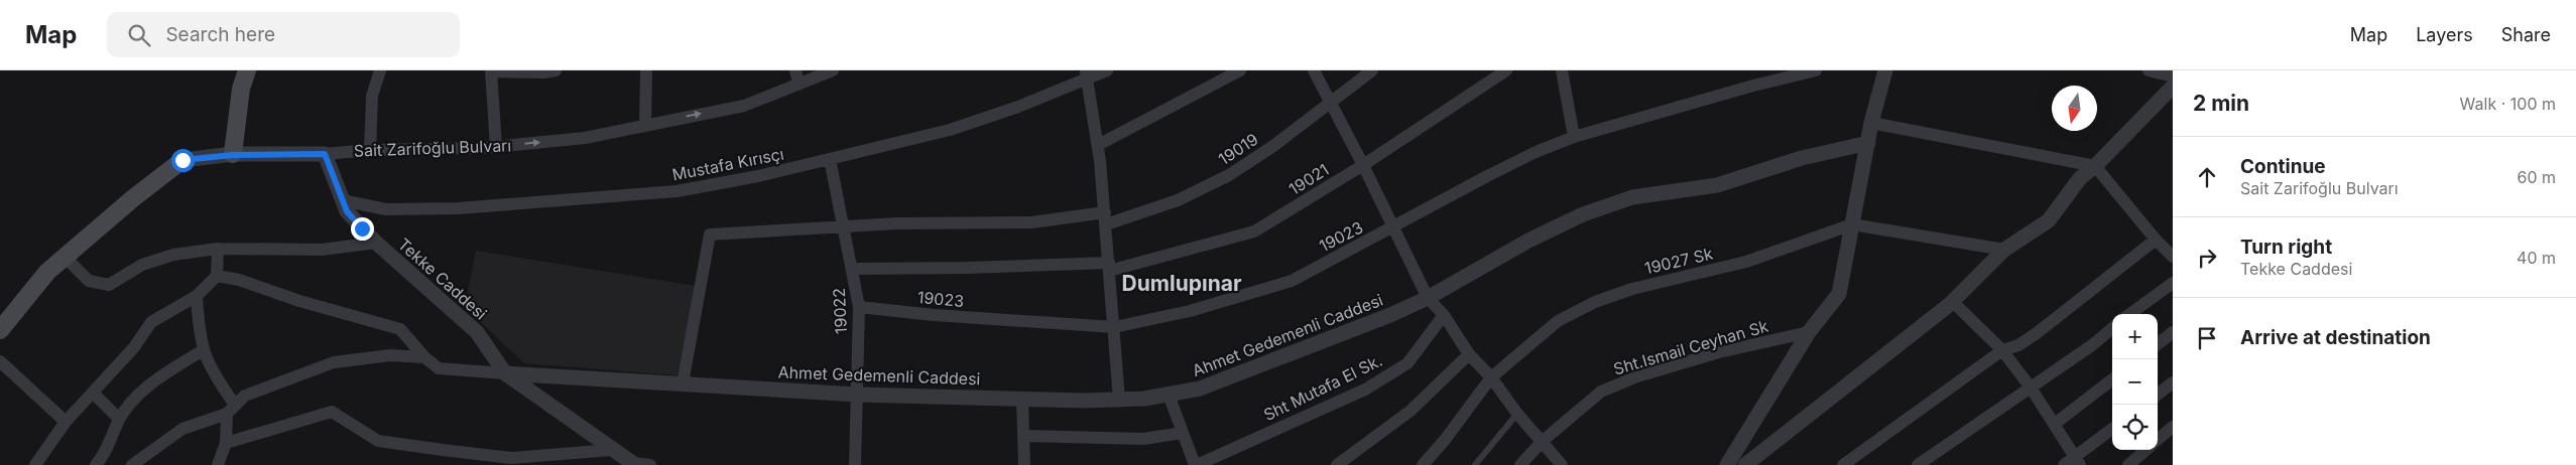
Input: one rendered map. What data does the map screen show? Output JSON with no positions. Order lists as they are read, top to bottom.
{
  "streets": {
    "main road": ["Sait Zarifoğlu Bulvarı"],
    "street": [
      "19019",
      "Mustafa Kırısçı",
      "19021",
      "19023",
      "19027 Sk",
      "Tekke Caddesi",
      "19022",
      "Ahmet Gedemenli Caddesi",
      "Sht.Ismail Ceyhan Sk",
      "Sht Mutafa El Sk."
    ]
  },
  "crossings": [
    ["Sait Zarifoğlu Bulvarı", "Tekke Caddesi"],
    ["19019", "19022"],
    ["19019", "Ahmet Gedemenli Caddesi"],
    ["Mustafa Kırısçı", "Tekke Caddesi"],
    ["Mustafa Kırısçı", "19022"],
    ["19021", "19022"],
    ["19023", "19022"],
    ["Tekke Caddesi", "Ahmet Gedemenli Caddesi"],
    ["19022", "Ahmet Gedemenli Caddesi"]
  ],
  "districts": ["Dumlupınar"],
  "north": "bottom",
  "page": {
    "header": "Map",
    "search": "Search here",
    "nav": ["Map", "Layers", "Share"],
    "heading": ["2 min", "Walk · 100 m"],
    "list": [
      ["Continue", "Sait Zarifoğlu Bulvarı", "60 m"],
      ["Turn right", "Tekke Caddesi", "40 m"],
      "Arrive at destination"
    ],
    "map_buttons": ["+", "−"]
  }
}
